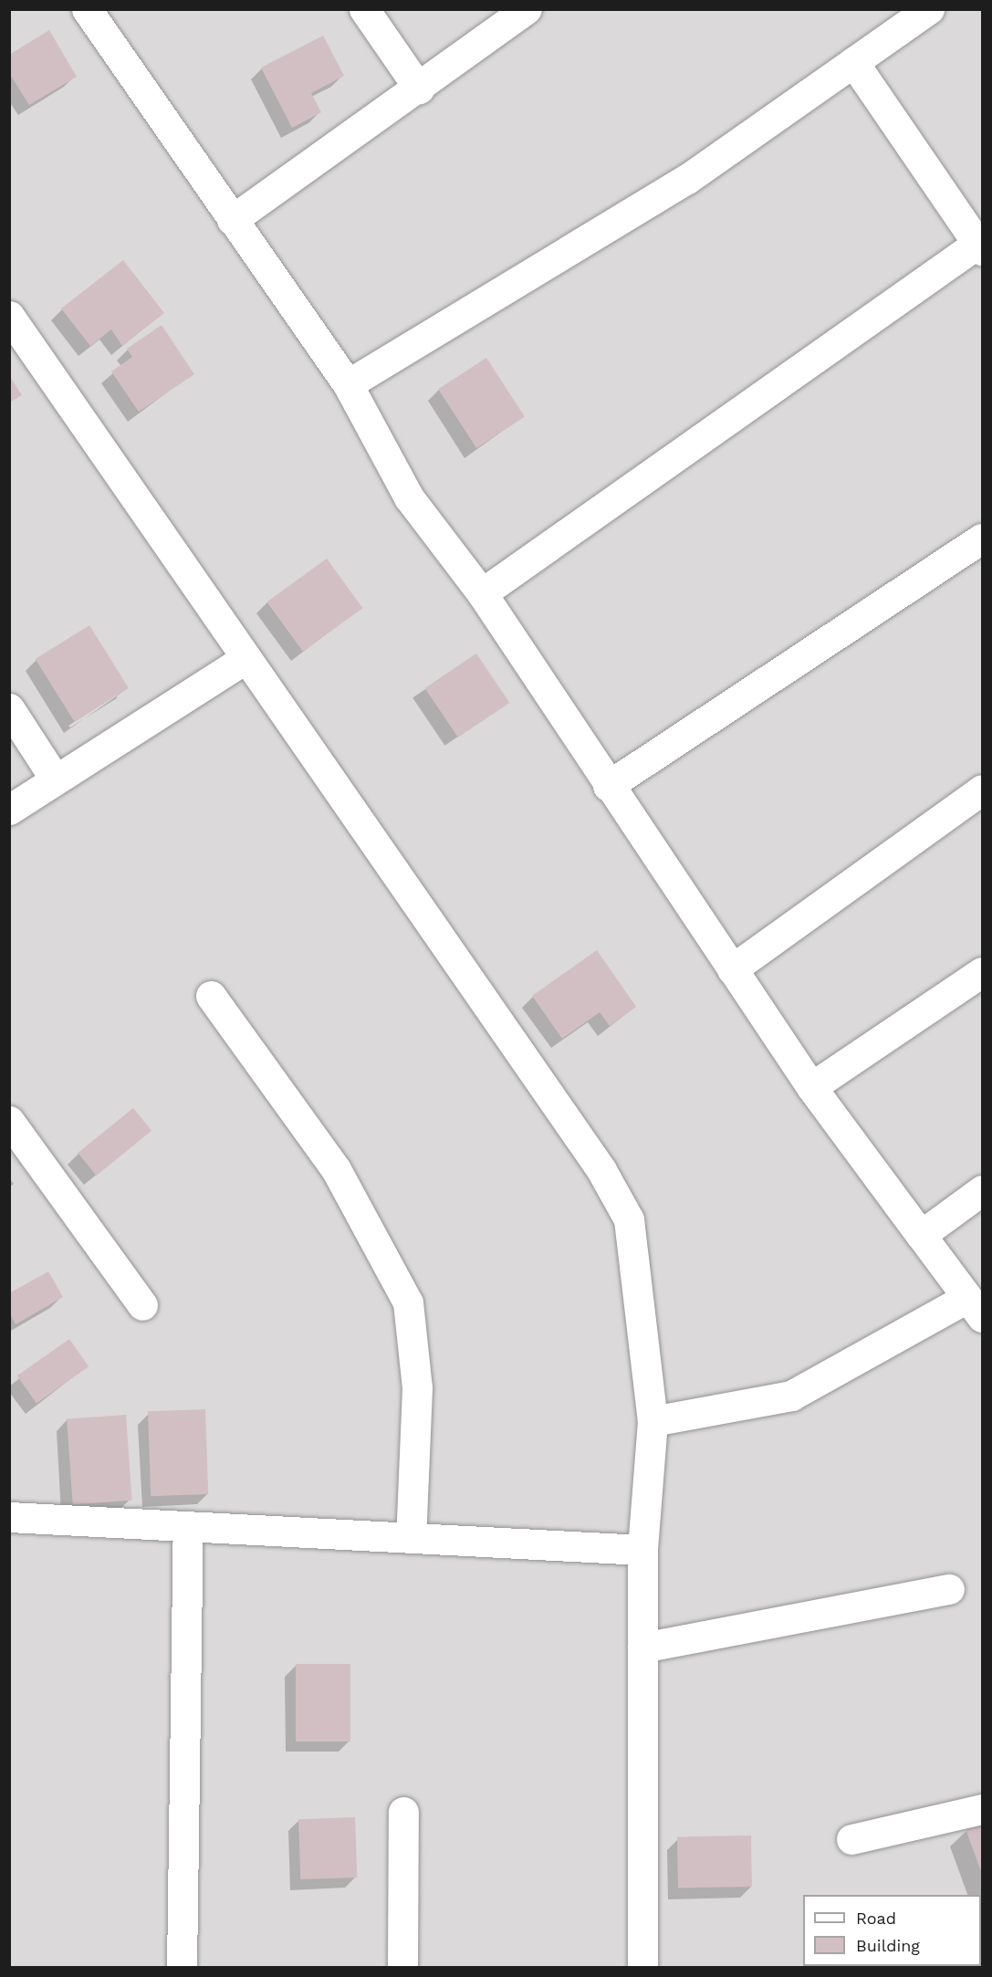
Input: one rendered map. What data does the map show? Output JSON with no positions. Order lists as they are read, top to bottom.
{
  "legend": ["Road", "Building"]
}
